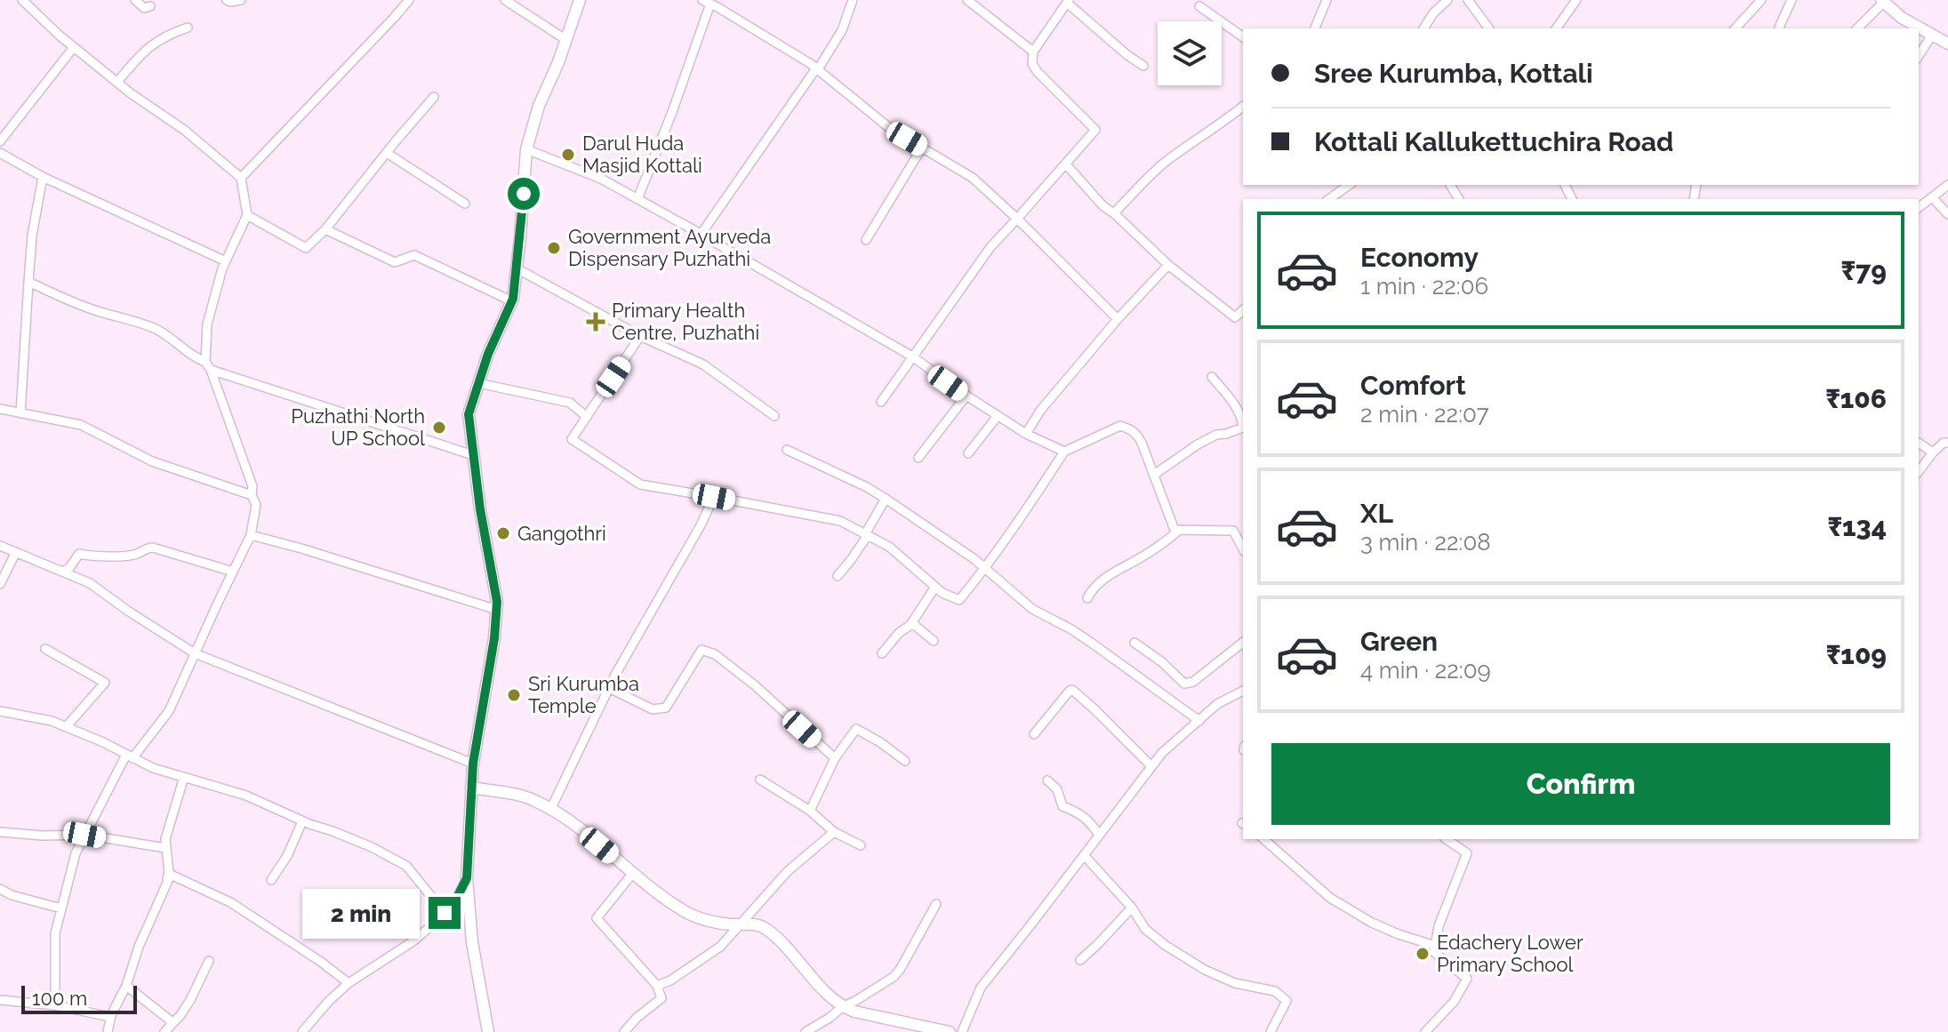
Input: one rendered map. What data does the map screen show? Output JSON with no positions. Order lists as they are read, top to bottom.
{
  "places": {
    "other": [
      "Darul Huda Masjid Kottali",
      "Government Ayurveda Dispensary Puzhathi",
      "Puzhathi North UP School",
      "Gangothri",
      "Sri Kurumba Temple",
      "Edachery Lower Primary School"
    ],
    "health": ["Primary Health Centre, Puzhathi"]
  },
  "scale_bar": "100 m",
  "page": {
    "banner": ["Sree Kurumba, Kottali", "Kottali Kallukettuchira Road"],
    "list": [
      {
        "name": "Economy",
        "note": "1 min · 22:06",
        "value": "₹79"
      },
      {
        "name": "Comfort",
        "note": "2 min · 22:07",
        "value": "₹106"
      },
      {
        "name": "XL",
        "note": "3 min · 22:08",
        "value": "₹134"
      },
      {
        "name": "Green",
        "note": "4 min · 22:09",
        "value": "₹109"
      }
    ],
    "buttons": "Confirm",
    "bubble": "2 min",
    "scale": "100 m"
  }
}
